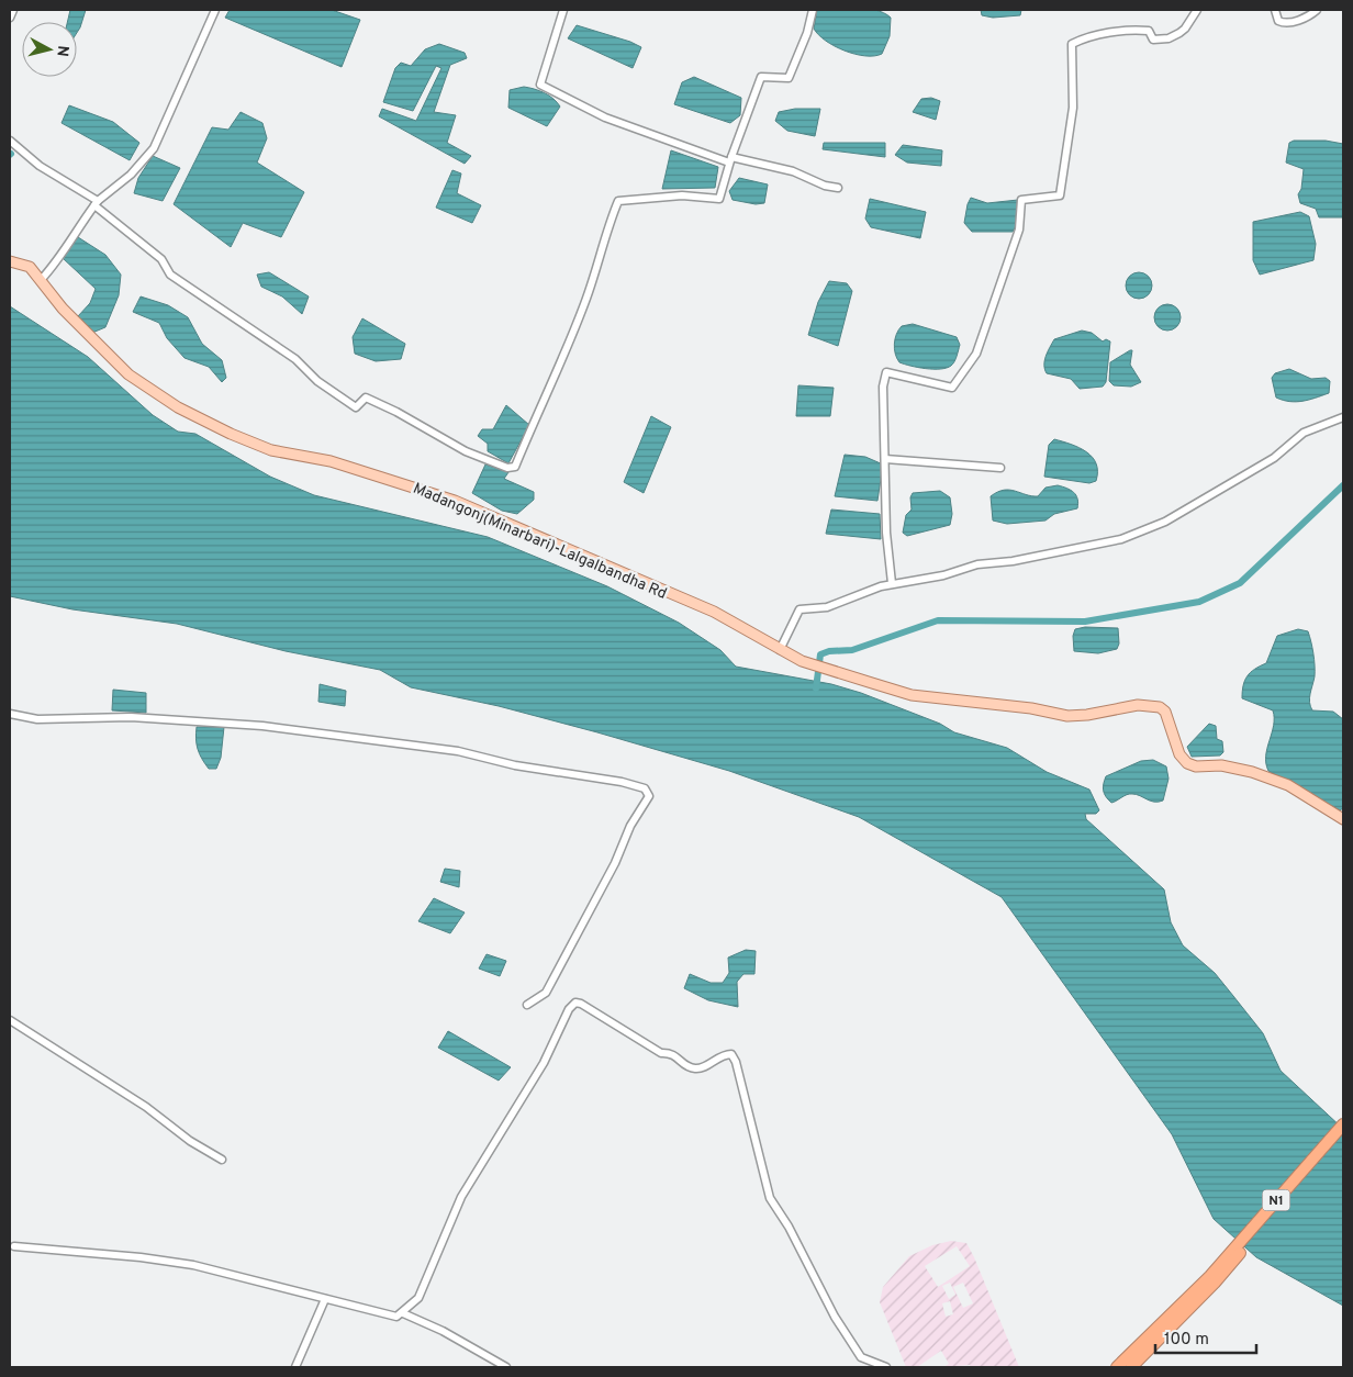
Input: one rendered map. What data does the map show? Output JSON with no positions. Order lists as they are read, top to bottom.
{
  "streets": {
    "highway": ["N1"],
    "main road": ["Madangonj(Minarbari)-Lalgalbandha Rd"]
  },
  "scale_bar": "100 m",
  "north": "right"
}
